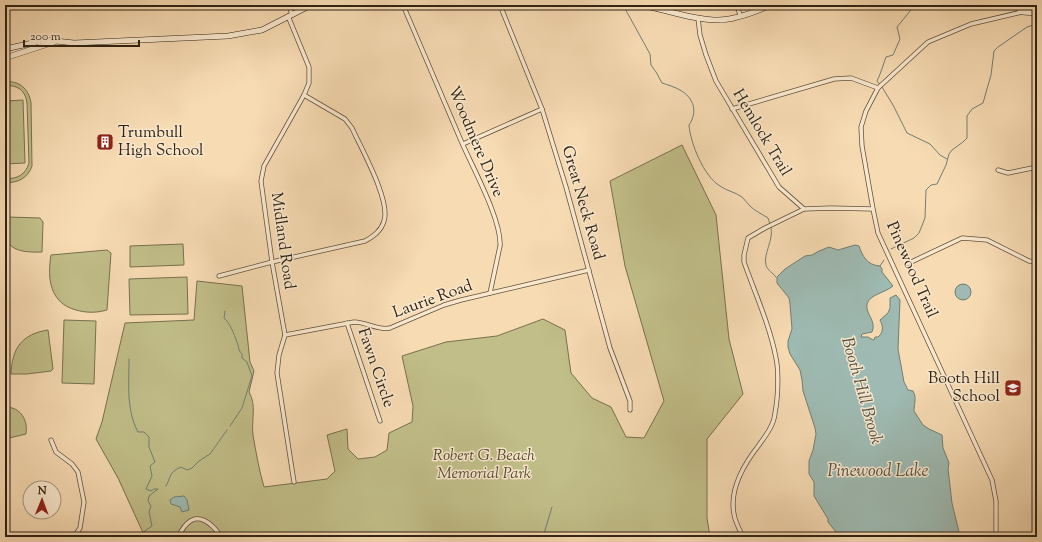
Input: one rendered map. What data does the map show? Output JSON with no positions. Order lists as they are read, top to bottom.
{
  "streets": {
    "street": [
      "Hemlock Trail",
      "Woodmere Drive",
      "Great Neck Road",
      "Midland Road",
      "Pinewood Trail",
      "Laurie Road",
      "Fawn Circle"
    ]
  },
  "crossings": [
    ["Woodmere Drive", "Laurie Road"],
    ["Great Neck Road", "Laurie Road"],
    ["Midland Road", "Laurie Road"],
    ["Laurie Road", "Fawn Circle"]
  ],
  "water": ["Booth Hill Brook", "Pinewood Lake"],
  "parks": ["Robert G. Beach Memorial Park"],
  "places": {
    "building": ["Trumbull High School"],
    "school or university": ["Booth Hill School"]
  },
  "scale_bar": "200 m",
  "north": "top"
}
